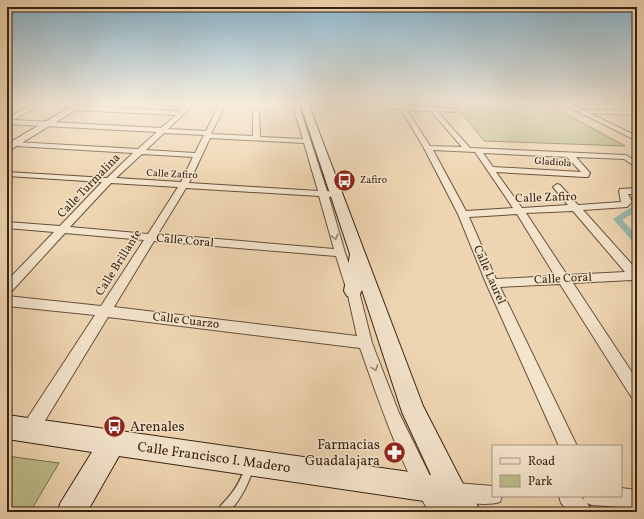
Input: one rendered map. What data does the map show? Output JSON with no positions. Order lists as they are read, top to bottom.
{
  "streets": {
    "main road": ["Calle Francisco I. Madero"],
    "street": [
      "Gladiola",
      "Calle Zafiro",
      "Calle Turmalina",
      "Calle Coral",
      "Calle Brillante",
      "Calle Laurel",
      "Calle Cuarzo"
    ]
  },
  "crossings": [
    ["Calle Zafiro", "Calle Turmalina"],
    ["Calle Zafiro", "Calle Brillante"],
    ["Calle Zafiro", "Calle Laurel"],
    ["Calle Turmalina", "Calle Coral"],
    ["Calle Coral", "Calle Brillante"],
    ["Calle Coral", "Calle Laurel"],
    ["Calle Brillante", "Calle Cuarzo"],
    ["Calle Brillante", "Calle Francisco I. Madero"]
  ],
  "places": {
    "bus stop": ["Zafiro", "Arenales"],
    "pharmacy": ["Farmacias Guadalajara"]
  },
  "legend": ["Road", "Park"]
}
